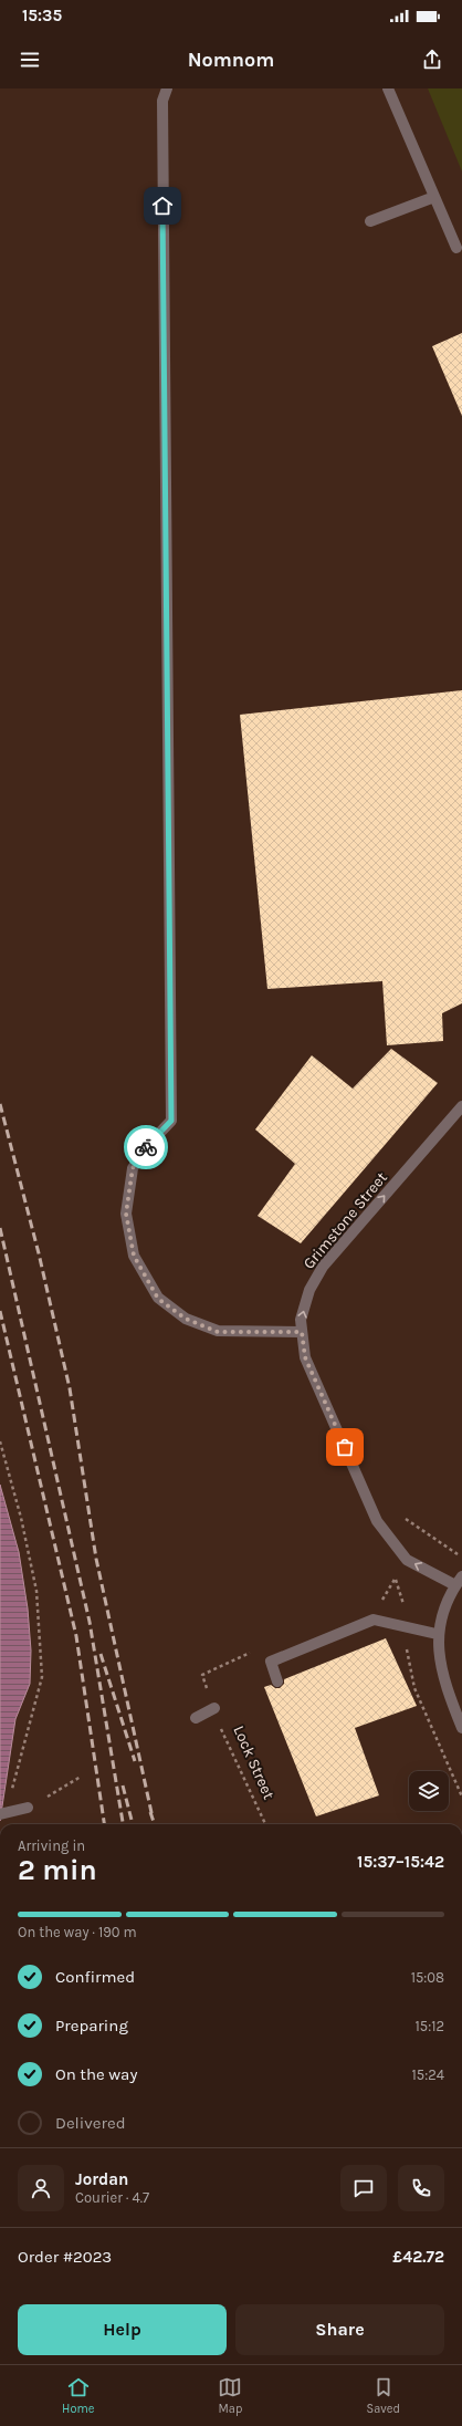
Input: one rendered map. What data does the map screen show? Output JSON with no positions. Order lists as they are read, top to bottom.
{
  "streets": {
    "street": ["Grimstone Street"],
    "path": ["Lock Street"]
  },
  "one_way": ["Grimstone Street"],
  "page": {
    "status": "15:35",
    "header": "Nomnom",
    "heading": ["2 min", "Arriving in", "15:37–15:42"],
    "panel": [
      "Jordan",
      "Courier · 4.7",
      "Order #2023",
      "£42.72"
    ],
    "bar": "On the way · 190 m",
    "list": [
      ["Confirmed", "15:08"],
      ["Preparing", "15:12"],
      ["On the way", "15:24"],
      "Delivered"
    ],
    "buttons": ["Help", "Share"],
    "tabs": ["Home", "Map", "Saved"]
  }
}
